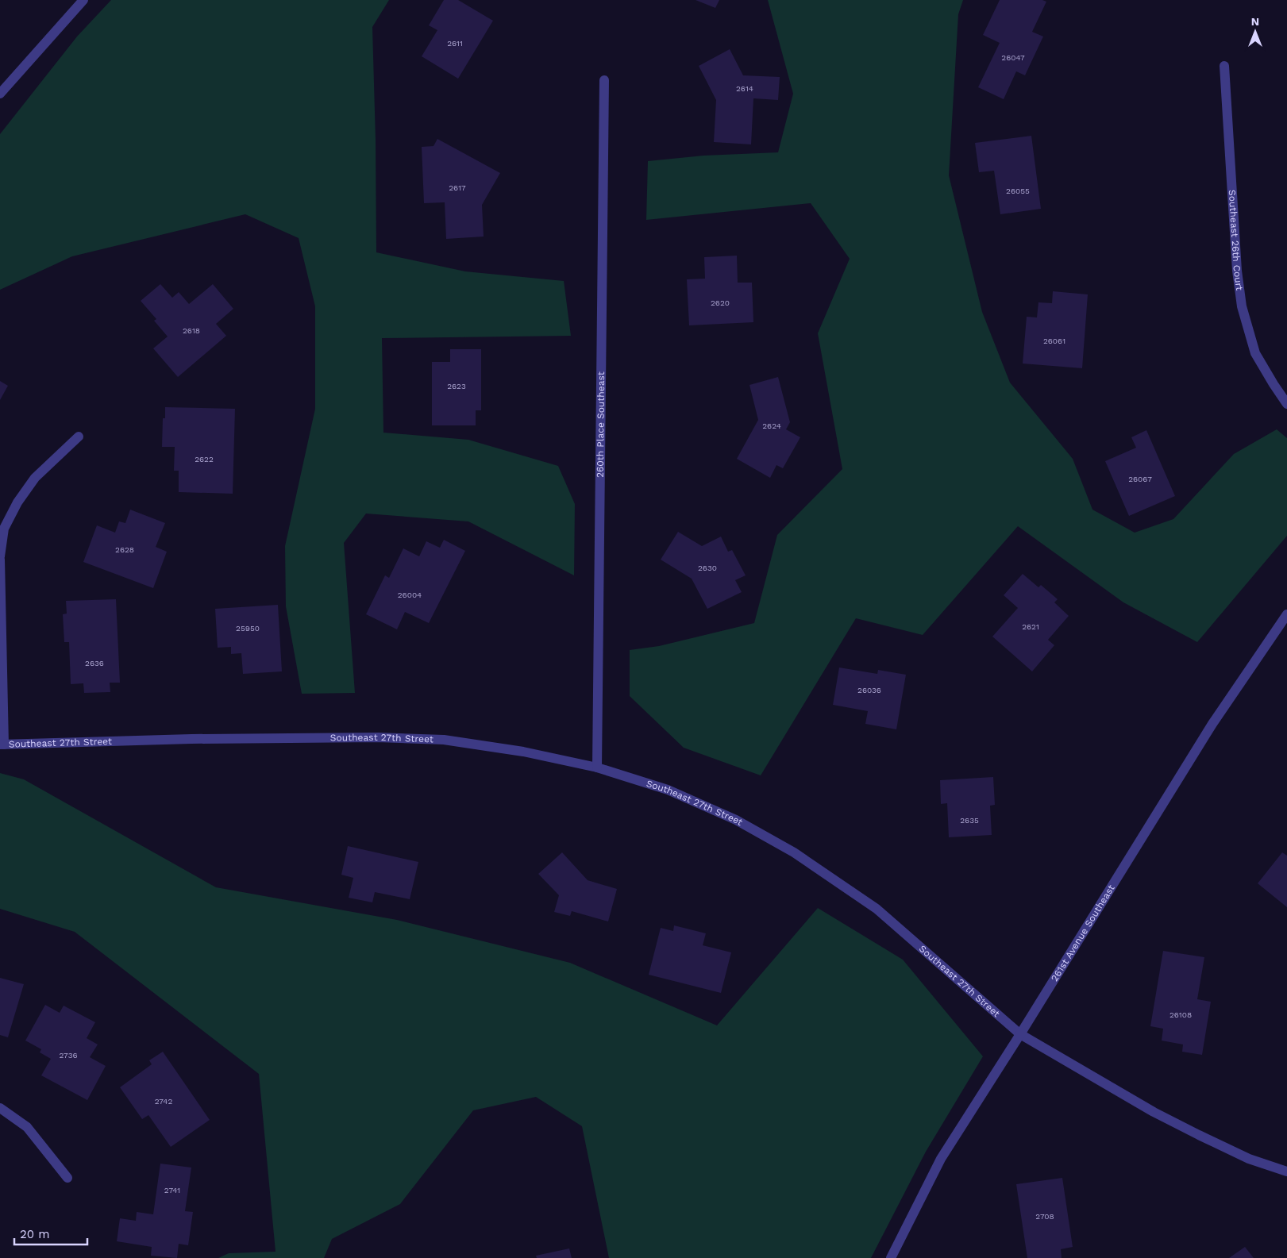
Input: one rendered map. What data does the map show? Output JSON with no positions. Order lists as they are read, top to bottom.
{
  "streets": {
    "street": [
      "Southeast 26th Court",
      "260th Place Southeast",
      "Southeast 27th Street",
      "261st Avenue Southeast"
    ]
  },
  "crossings": [
    ["260th Place Southeast", "Southeast 27th Street"],
    ["Southeast 27th Street", "261st Avenue Southeast"]
  ],
  "house_numbers": [
    "2611",
    "26047",
    "2614",
    "2617",
    "26055",
    "2620",
    "2618",
    "26061",
    "2623",
    "2624",
    "2622",
    "26067",
    "2628",
    "2630",
    "26004",
    "2621",
    "25950",
    "2636",
    "26036",
    "2635",
    "26108",
    "2736",
    "2742",
    "2741",
    "2708"
  ],
  "scale_bar": "20 m",
  "north": "top"
}
